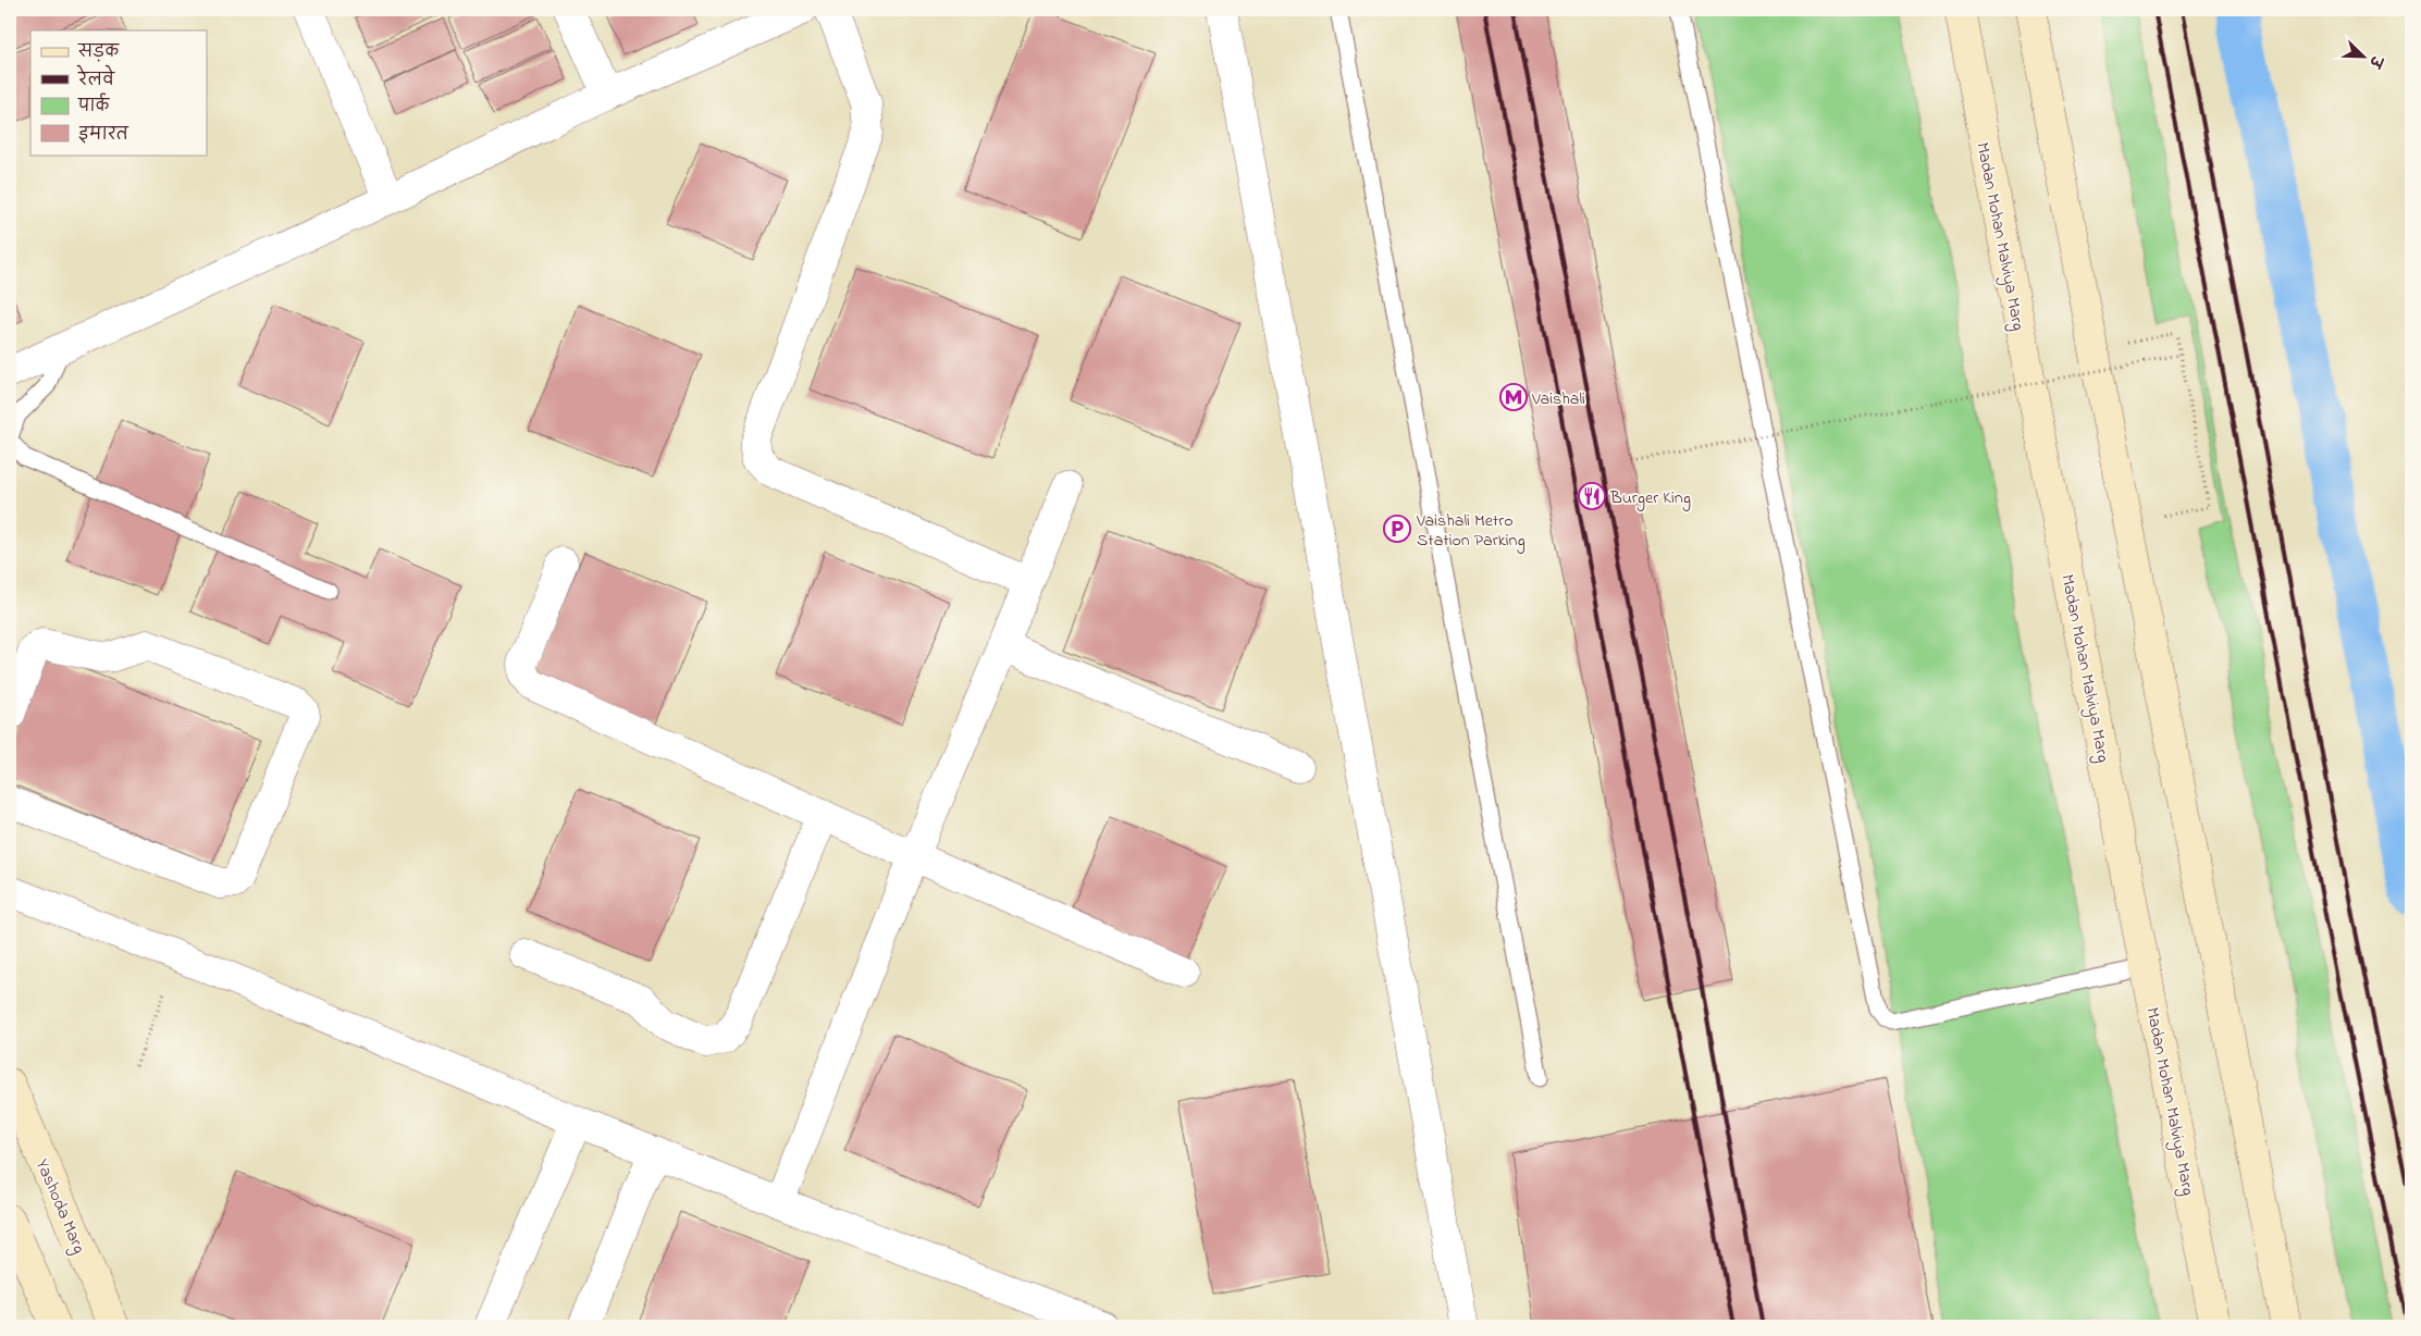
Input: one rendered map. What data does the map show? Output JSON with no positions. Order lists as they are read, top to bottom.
{
  "streets": {
    "main road": ["Madan Mohan Malviya Marg", "Yashoda Marg"]
  },
  "places": {
    "metro station": ["Vaishali"],
    "restaurant": ["Burger King"],
    "parking": ["Vaishali Metro Station Parking"]
  },
  "legend": [
    "सड़क",
    "रेलवे",
    "पार्क",
    "इमारत"
  ],
  "north": "bottom right"
}
